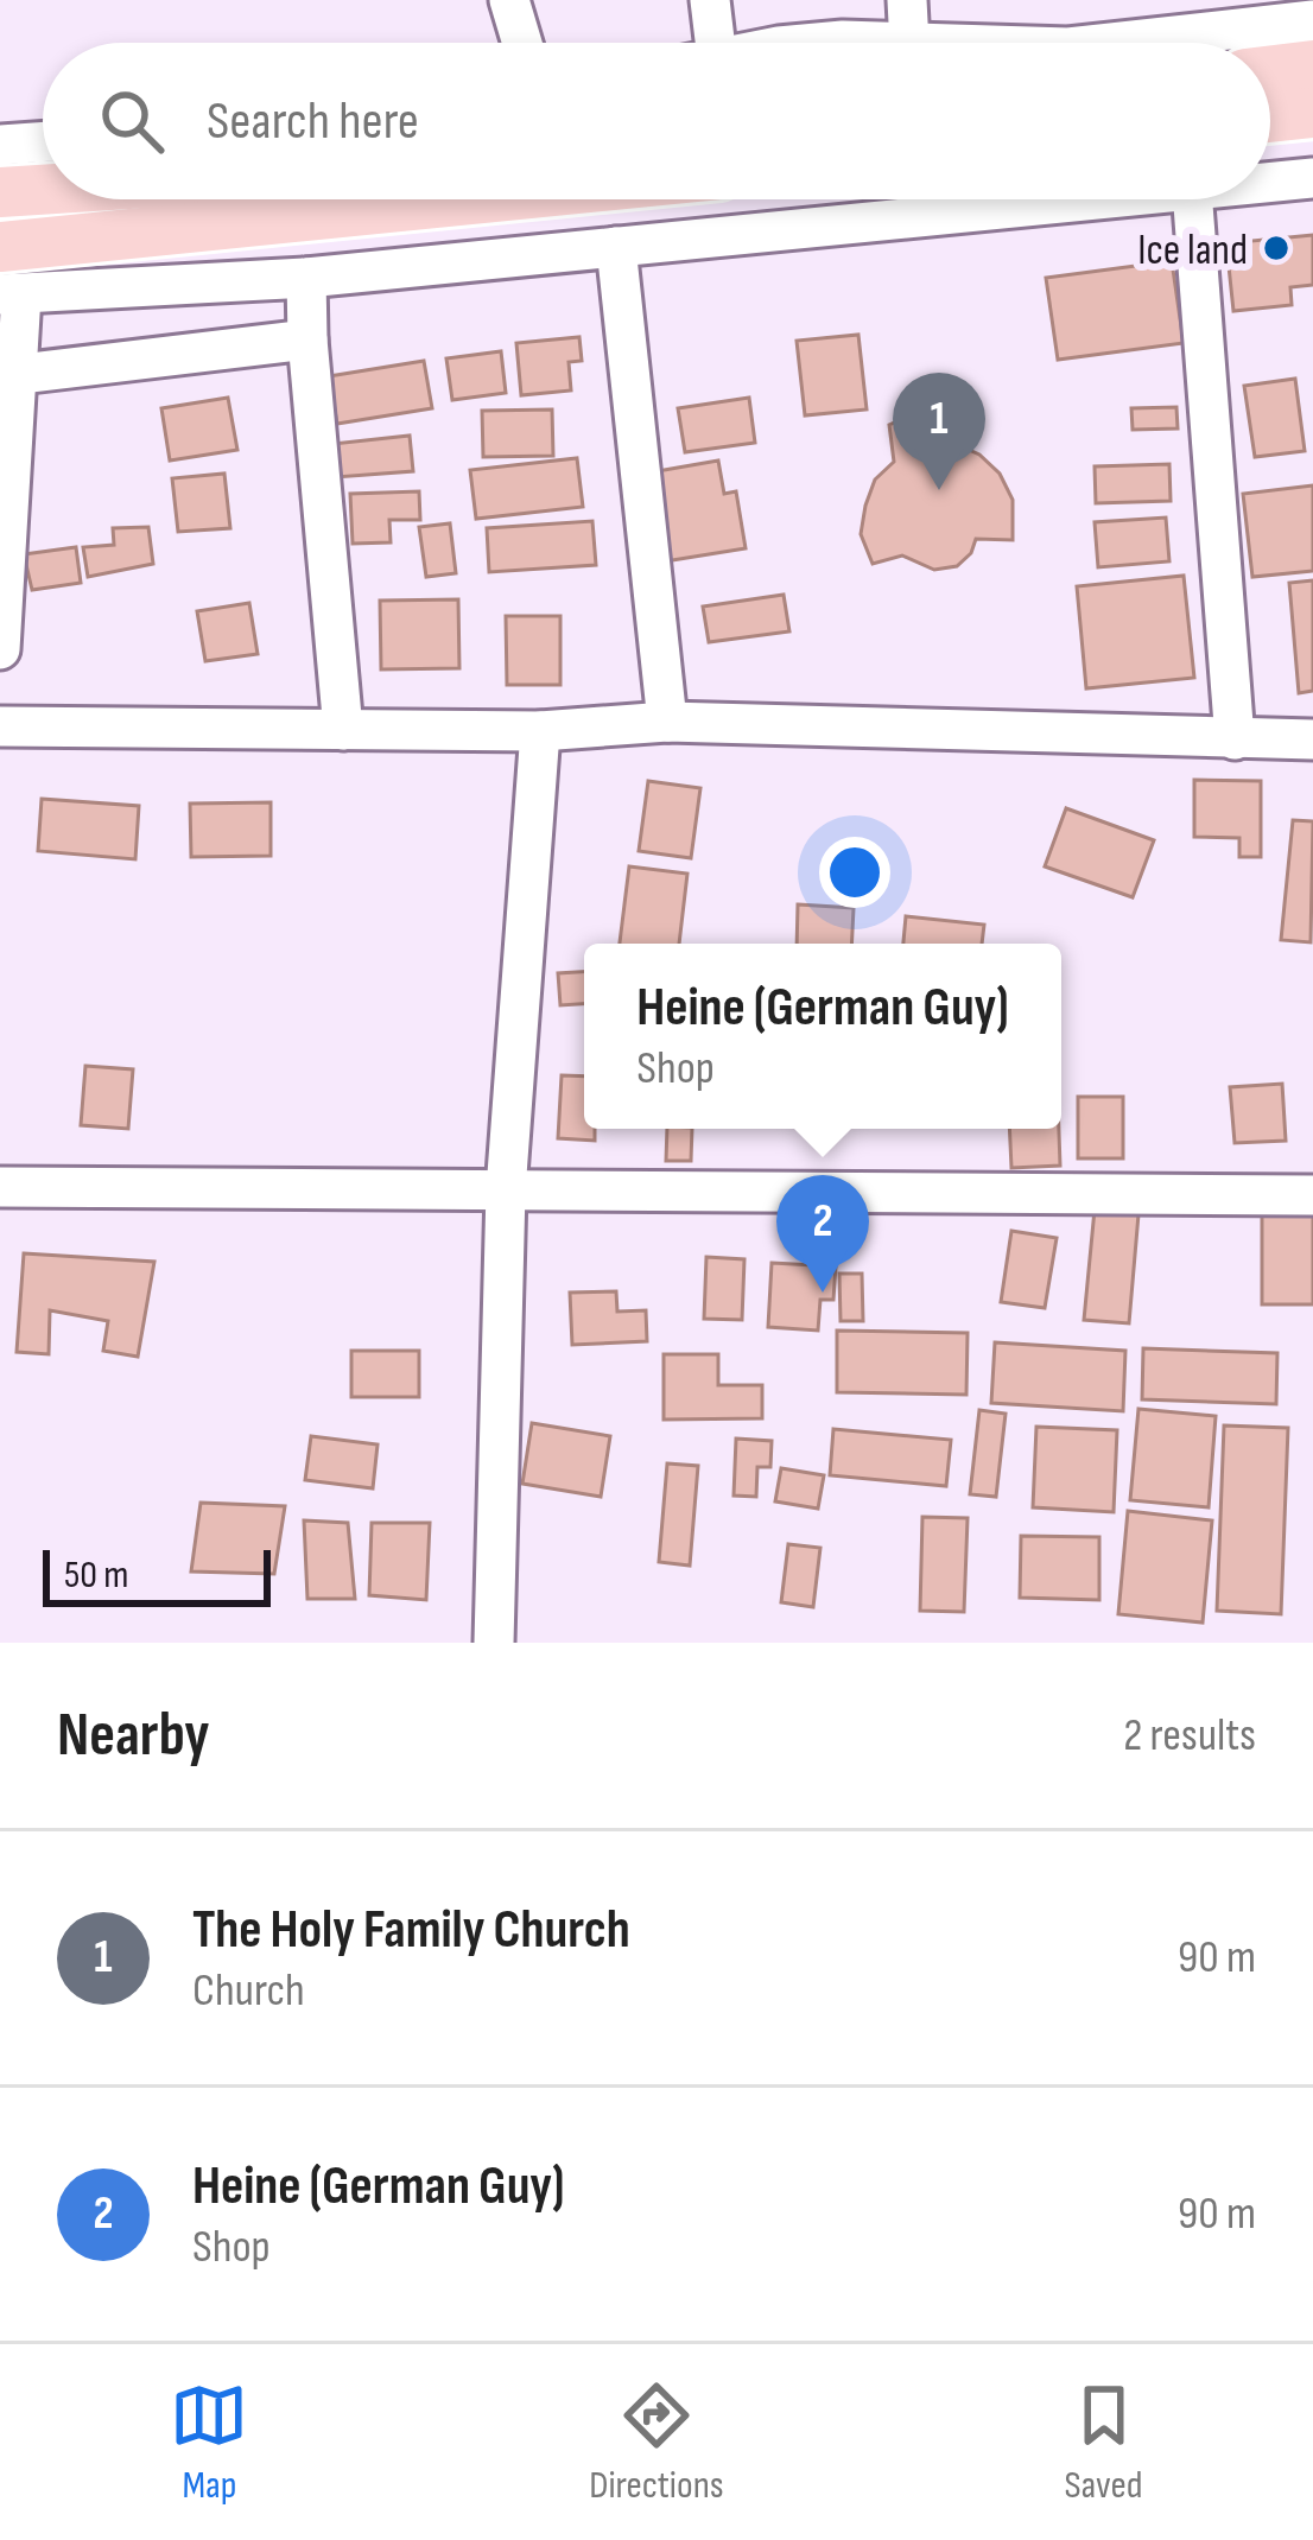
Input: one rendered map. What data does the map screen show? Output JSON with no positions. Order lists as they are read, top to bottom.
{
  "places": ["Ice land"],
  "scale_bar": "50 m",
  "page": {
    "search": "Search here",
    "pins": ["1", "2"],
    "popup": ["Heine (German Guy)", "Shop"],
    "scale": "50 m",
    "heading": ["Nearby", "2 results"],
    "list": [
      {
        "mark": "1",
        "name": "The Holy Family Church",
        "note": "Church",
        "value": "90 m"
      },
      {
        "mark": "2",
        "name": "Heine (German Guy)",
        "note": "Shop",
        "value": "90 m"
      }
    ],
    "nav": ["Map", "Directions", "Saved"]
  }
}
